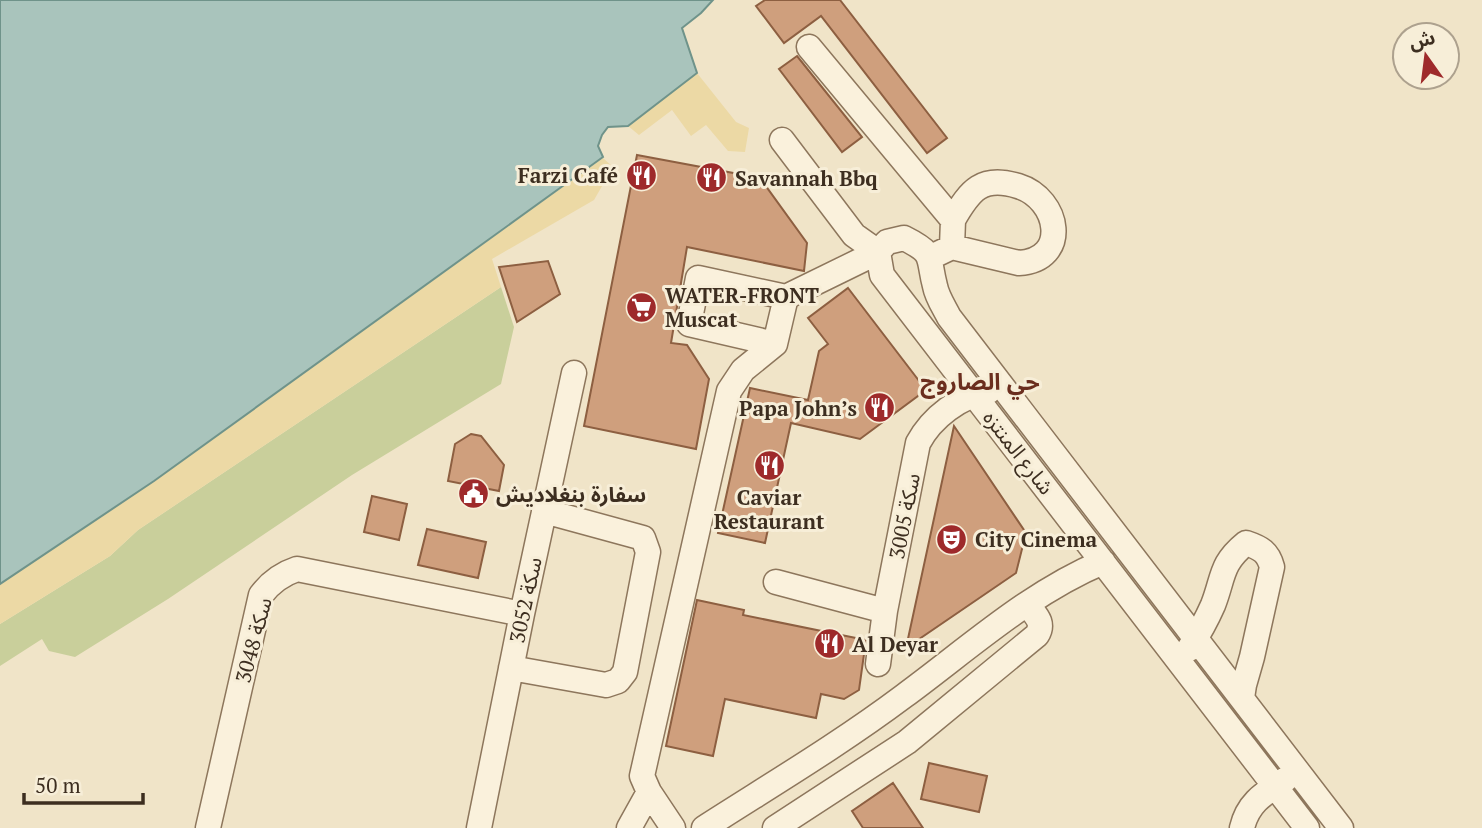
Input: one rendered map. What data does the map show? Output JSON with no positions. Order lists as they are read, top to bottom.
{
  "streets": {
    "street": [
      "شارع المنتزه",
      "سكة 3005",
      "سكة 3052",
      "سكة 3048"
    ]
  },
  "crossings": [
    ["شارع المنتزه", "سكة 3005"],
    ["سكة 3052", "سكة 3048"]
  ],
  "districts": ["حي الصاروج"],
  "places": {
    "restaurant": [
      "Farzi Café",
      "Savannah Bbq",
      "Papa John’s",
      "Caviar Restaurant",
      "Al Deyar"
    ],
    "supermarket": ["WATER-FRONT Muscat"],
    "public building": ["سفارة بنغلاديش"],
    "theatre": ["City Cinema"]
  },
  "scale_bar": "50 m",
  "north": "top"
}
